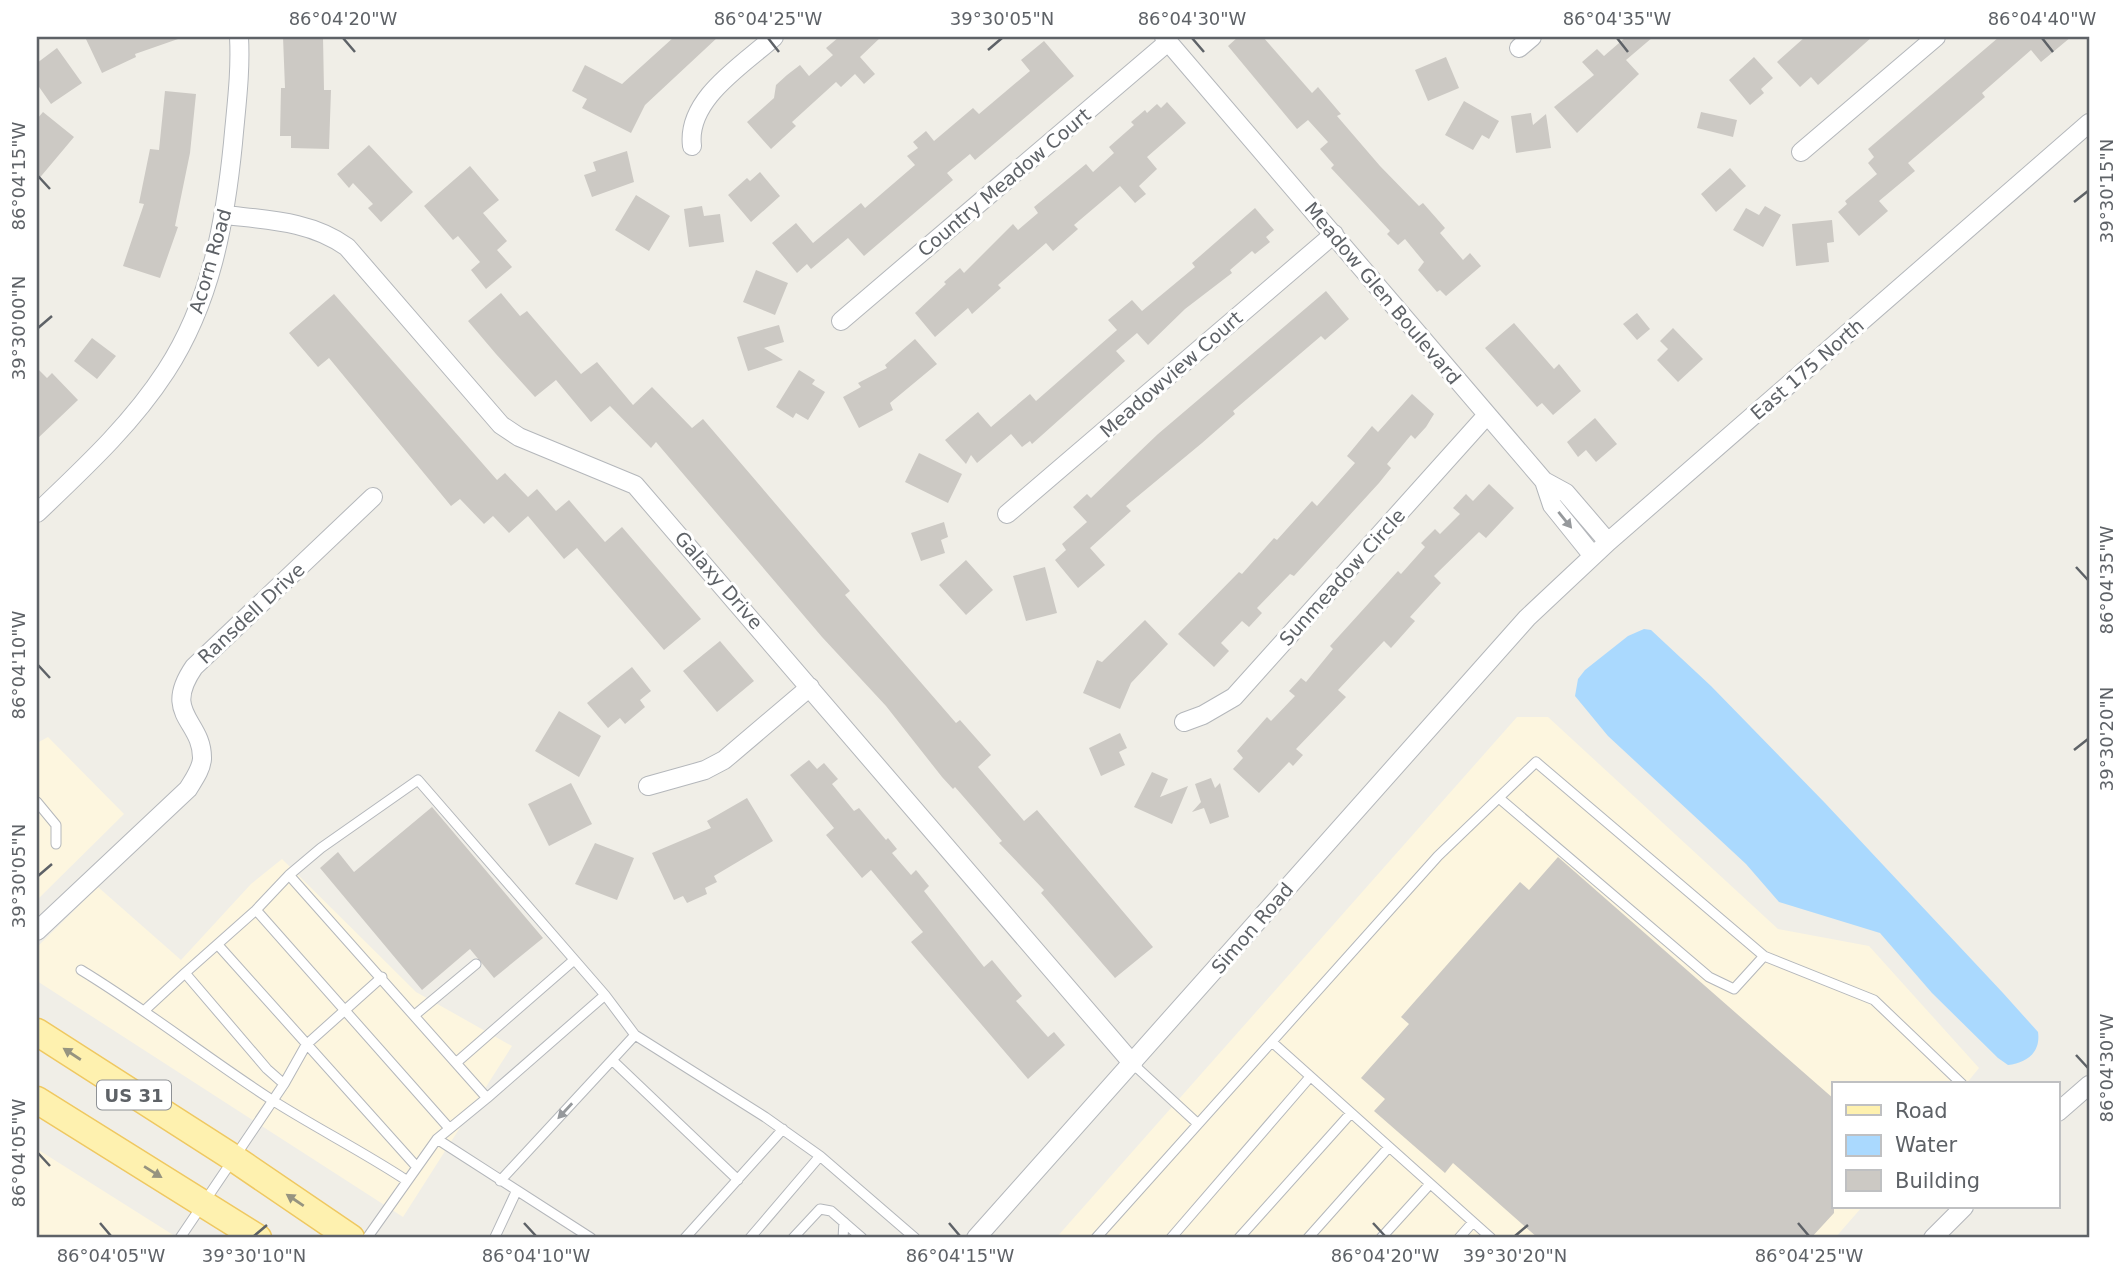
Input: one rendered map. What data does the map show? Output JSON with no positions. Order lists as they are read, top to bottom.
{
  "streets": {
    "main road": ["US 31"],
    "street": [
      "Country Meadow Court",
      "Acorn Road",
      "Meadow Glen Boulevard",
      "East 175 North",
      "Meadowview Court",
      "Sunmeadow Circle",
      "Galaxy Drive",
      "Ransdell Drive",
      "Simon Road"
    ]
  },
  "crossings": [
    ["Country Meadow Court", "Meadow Glen Boulevard"],
    ["Acorn Road", "Galaxy Drive"],
    ["Meadow Glen Boulevard", "East 175 North"],
    ["Meadow Glen Boulevard", "Meadowview Court"],
    ["Meadow Glen Boulevard", "Sunmeadow Circle"],
    ["East 175 North", "Simon Road"],
    ["Galaxy Drive", "Simon Road"]
  ],
  "legend": ["Road", "Water", "Building"],
  "coordinates": [
    "86°04'20\"W",
    "86°04'25\"W",
    "39°30'05\"N",
    "86°04'30\"W",
    "86°04'35\"W",
    "86°04'40\"W",
    "86°04'15\"W",
    "39°30'15\"N",
    "39°30'00\"N",
    "86°04'10\"W",
    "39°30'20\"N",
    "86°04'05\"W",
    "39°30'10\"N"
  ]
}
